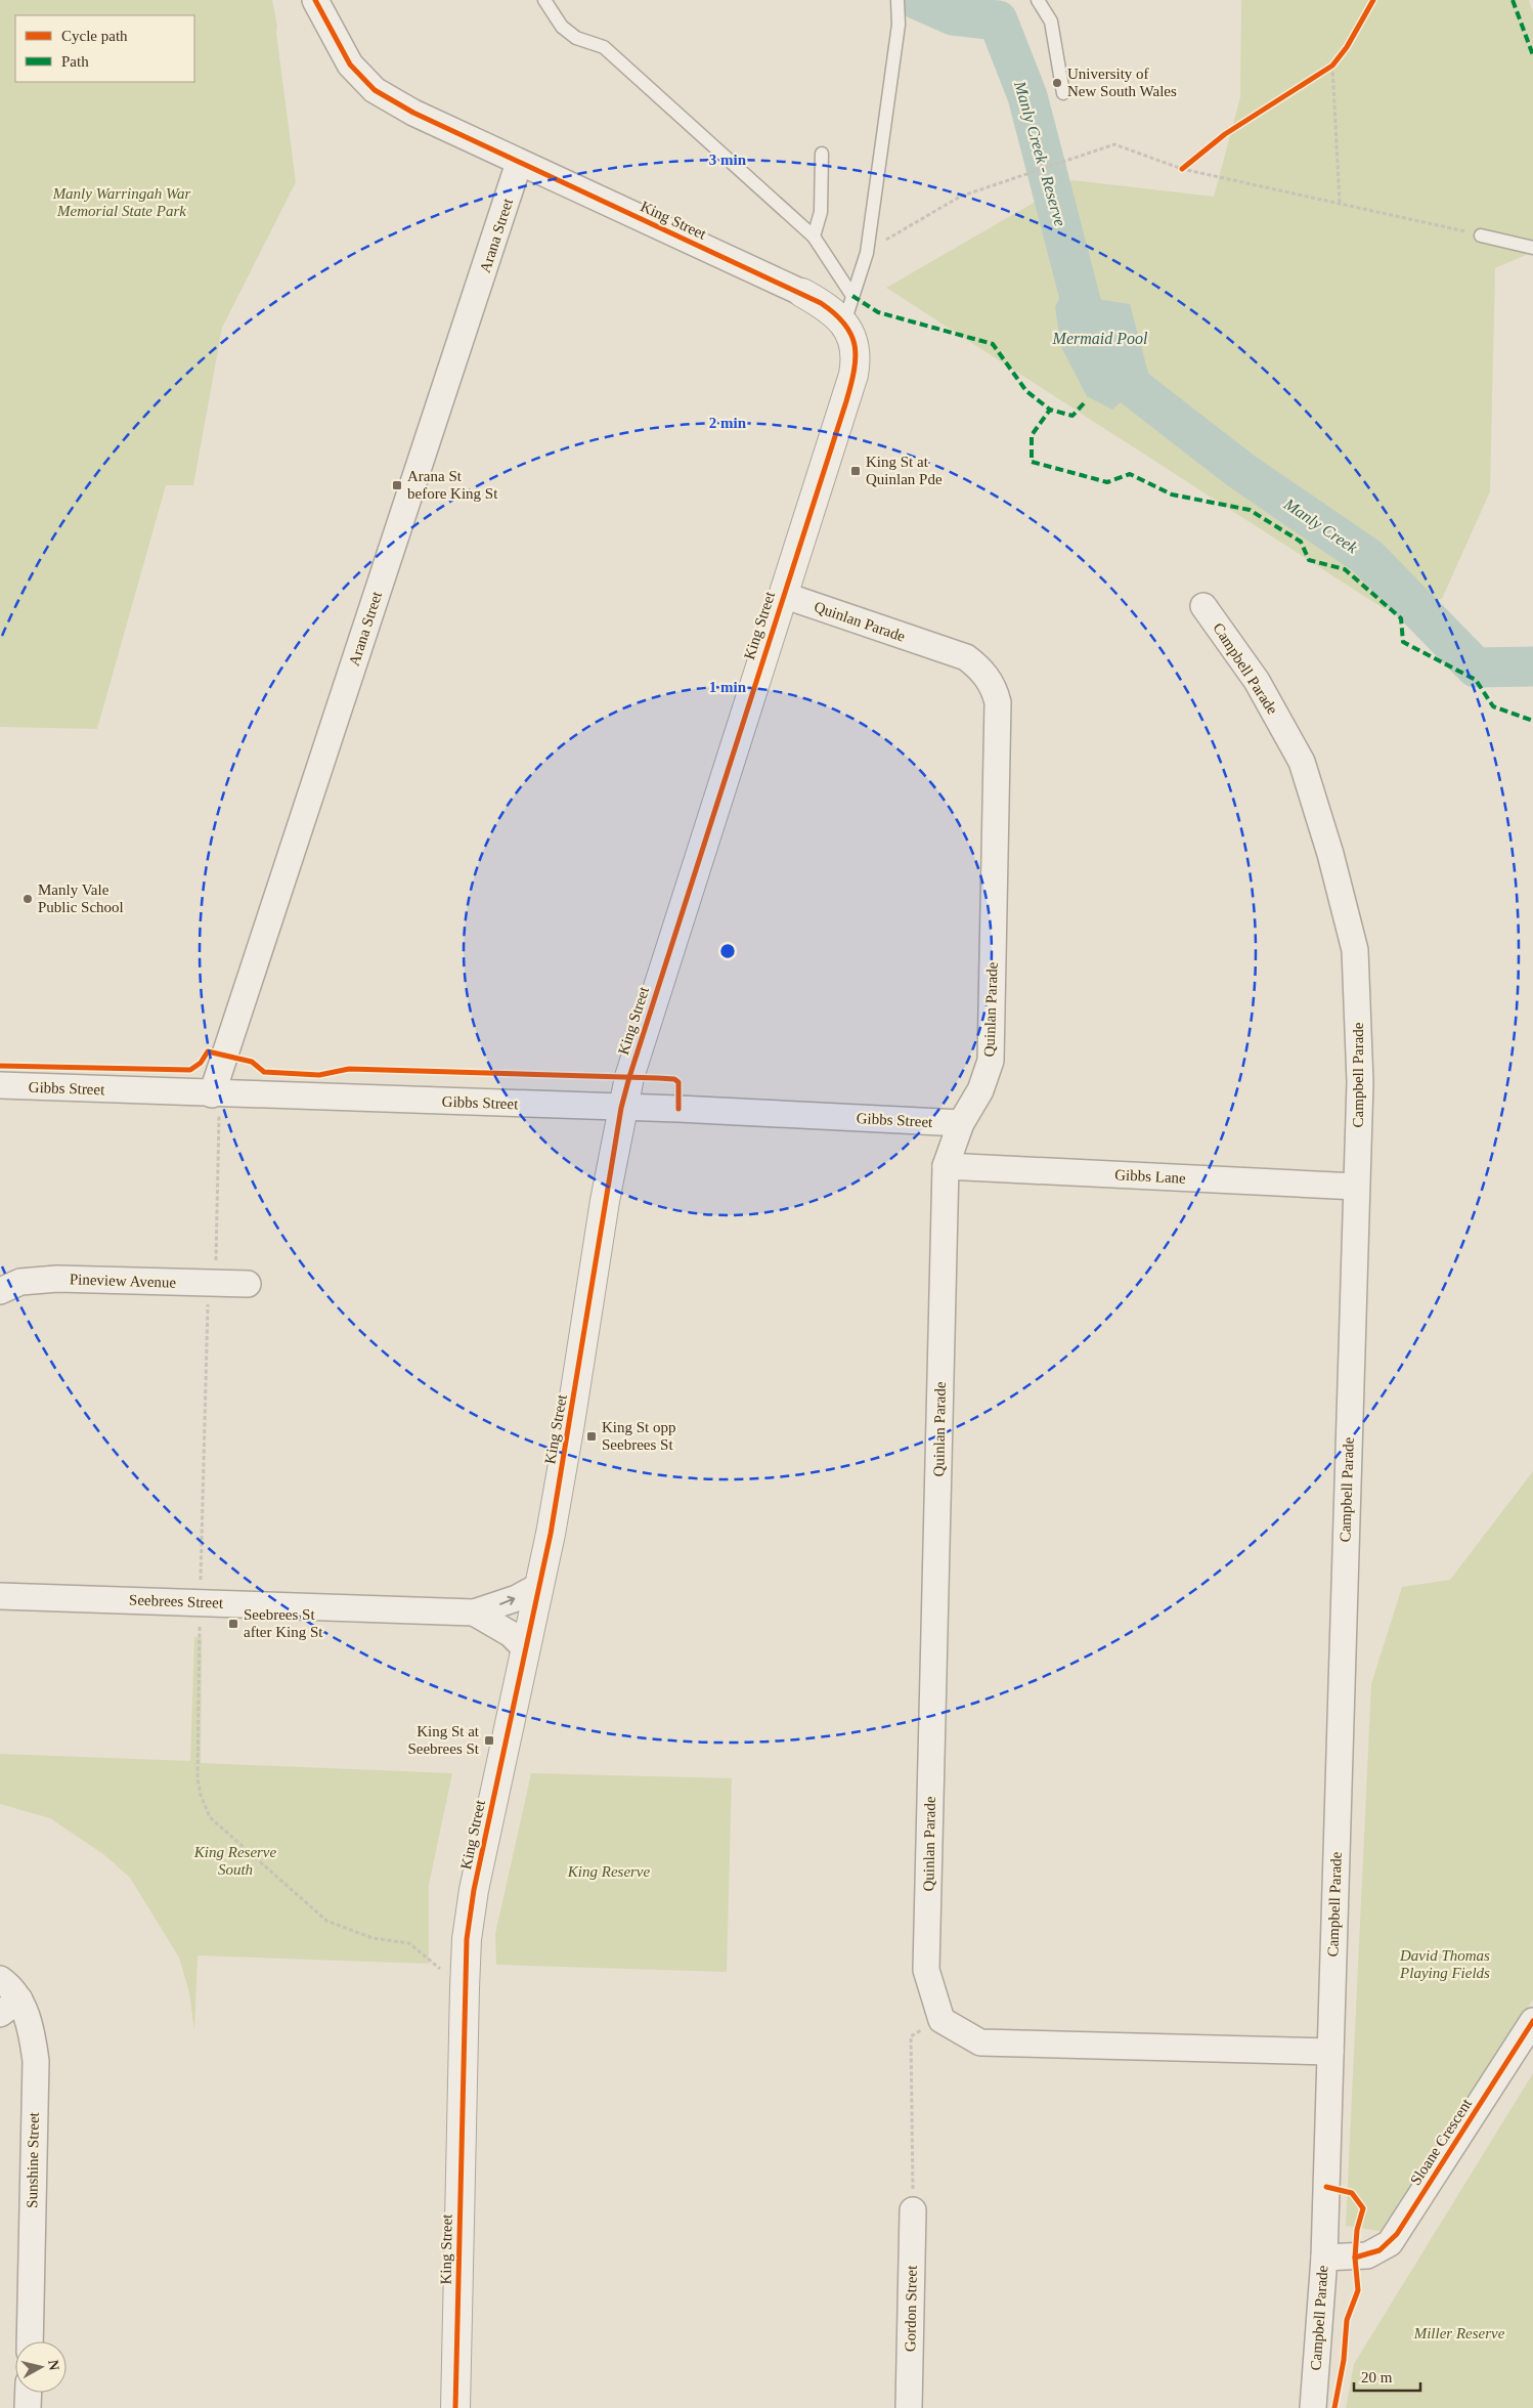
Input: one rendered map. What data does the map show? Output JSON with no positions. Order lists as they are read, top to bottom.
{
  "streets": {
    "street": [
      "King Street",
      "Arana Street",
      "Quinlan Parade",
      "Campbell Parade",
      "Gibbs Street",
      "Gibbs Lane",
      "Pineview Avenue",
      "Seebrees Street",
      "Sloane Crescent",
      "Sunshine Street",
      "Gordon Street"
    ]
  },
  "crossings": [
    ["King Street", "Arana Street"],
    ["King Street", "Quinlan Parade"],
    ["King Street", "Gibbs Street"],
    ["King Street", "Seebrees Street"],
    ["Arana Street", "Gibbs Street"],
    ["Quinlan Parade", "Gibbs Street"],
    ["Quinlan Parade", "Gibbs Lane"],
    ["Campbell Parade", "Gibbs Lane"],
    ["Campbell Parade", "Sloane Crescent"]
  ],
  "water": ["Manly Creek - Reserve", "Mermaid Pool", "Manly Creek"],
  "parks": [
    "Manly Warringah War Memorial State Park",
    "King Reserve South",
    "King Reserve",
    "David Thomas Playing Fields",
    "Miller Reserve"
  ],
  "places": {
    "other": ["University of New South Wales", "Manly Vale Public School"],
    "transit": [
      "King St at Quinlan Pde",
      "Arana St before King St",
      "King St opp Seebrees St",
      "Seebrees St after King St",
      "King St at Seebrees St"
    ]
  },
  "legend": ["Cycle path", "Path"],
  "scale_bar": "20 m",
  "north": "right",
  "rings": ["3 min", "2 min", "1 min"]
}
